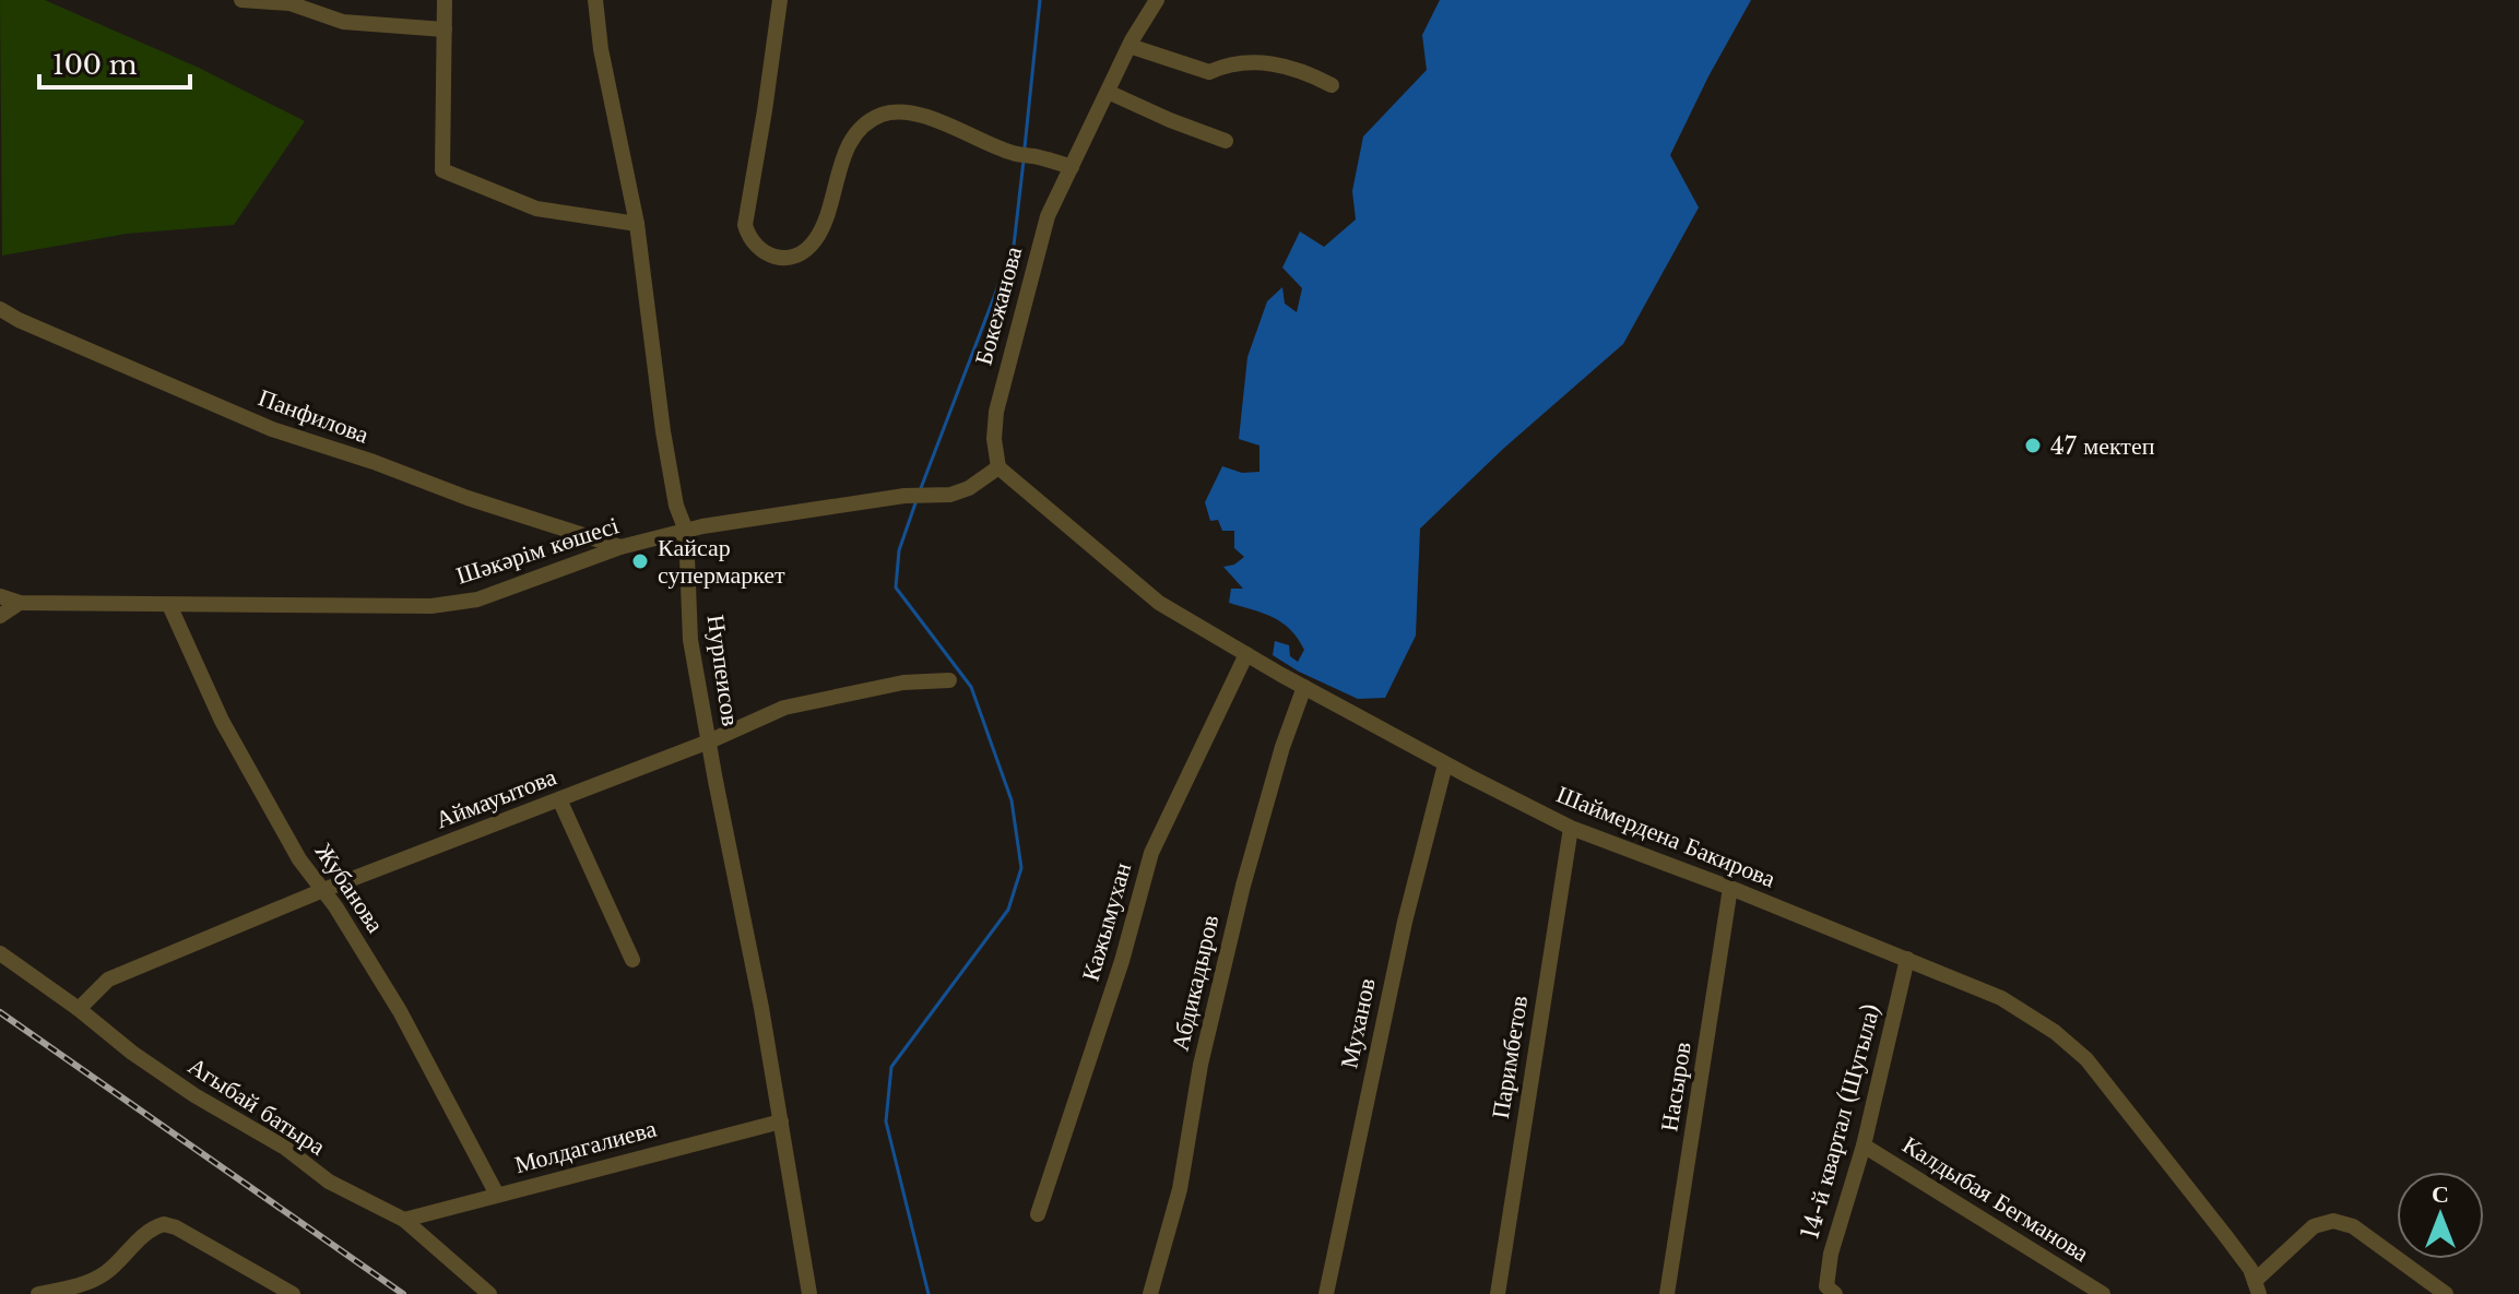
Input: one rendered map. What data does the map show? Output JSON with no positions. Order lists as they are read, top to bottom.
{
  "streets": {
    "street": [
      "Бокежанова",
      "Панфилова",
      "Шәкәрім көшесі",
      "Нурпеисов",
      "Аймауытова",
      "Шаймердена Бакирова",
      "Жубанова",
      "Кажымухан",
      "Абдикадыров",
      "Муханов",
      "Паримбетов",
      "Насыров",
      "Агыбай батыра",
      "14-й квартал (Шугыла)",
      "Молдагалиева",
      "Калдыбая Бегманова"
    ]
  },
  "crossings": [
    ["Бокежанова", "Шәкәрім көшесі"],
    ["Бокежанова", "Шаймердена Бакирова"],
    ["Панфилова", "Шәкәрім көшесі"],
    ["Шәкәрім көшесі", "Нурпеисов"],
    ["Шәкәрім көшесі", "Шаймердена Бакирова"],
    ["Шәкәрім көшесі", "Жубанова"],
    ["Нурпеисов", "Аймауытова"],
    ["Нурпеисов", "Молдагалиева"],
    ["Аймауытова", "Жубанова"],
    ["Аймауытова", "Агыбай батыра"],
    ["Шаймердена Бакирова", "Кажымухан"],
    ["Шаймердена Бакирова", "Абдикадыров"],
    ["Шаймердена Бакирова", "Муханов"],
    ["Шаймердена Бакирова", "Паримбетов"],
    ["Шаймердена Бакирова", "Насыров"],
    ["Шаймердена Бакирова", "14-й квартал (Шугыла)"],
    ["Жубанова", "Молдагалиева"],
    ["Агыбай батыра", "Молдагалиева"],
    ["14-й квартал (Шугыла)", "Калдыбая Бегманова"]
  ],
  "places": ["47 мектеп", "Кайсар супермаркет"],
  "scale_bar": "100 m",
  "north": "top"
}
